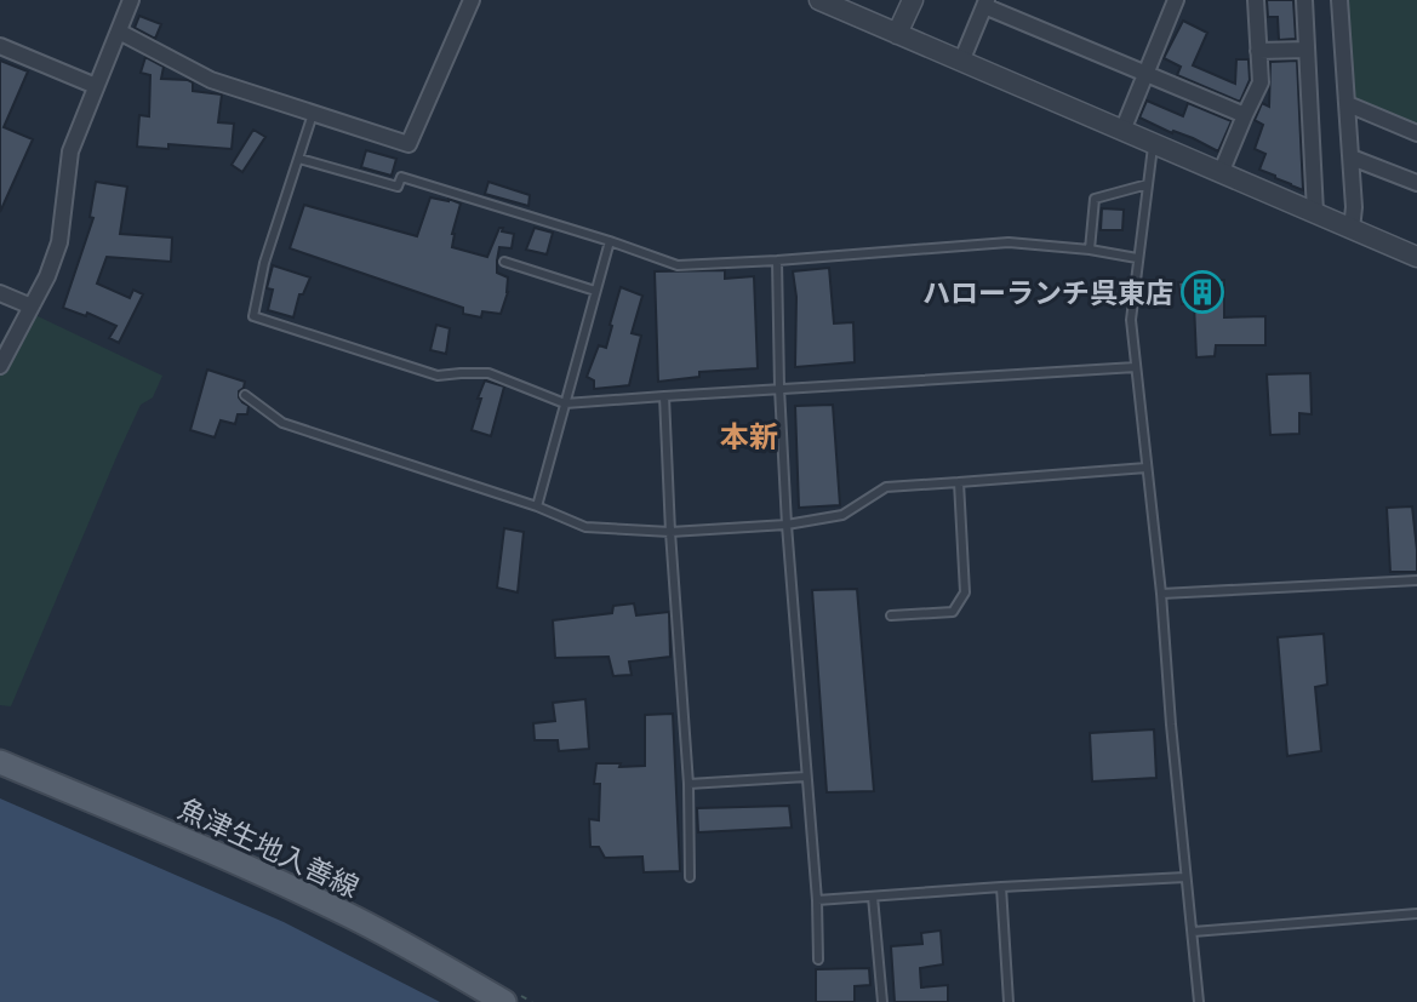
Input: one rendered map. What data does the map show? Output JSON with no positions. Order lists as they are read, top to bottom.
{
  "streets": {
    "main road": ["魚津生地入善線"]
  },
  "districts": ["本新"],
  "places": {
    "building": ["ハローランチ呉東店"]
  }
}
